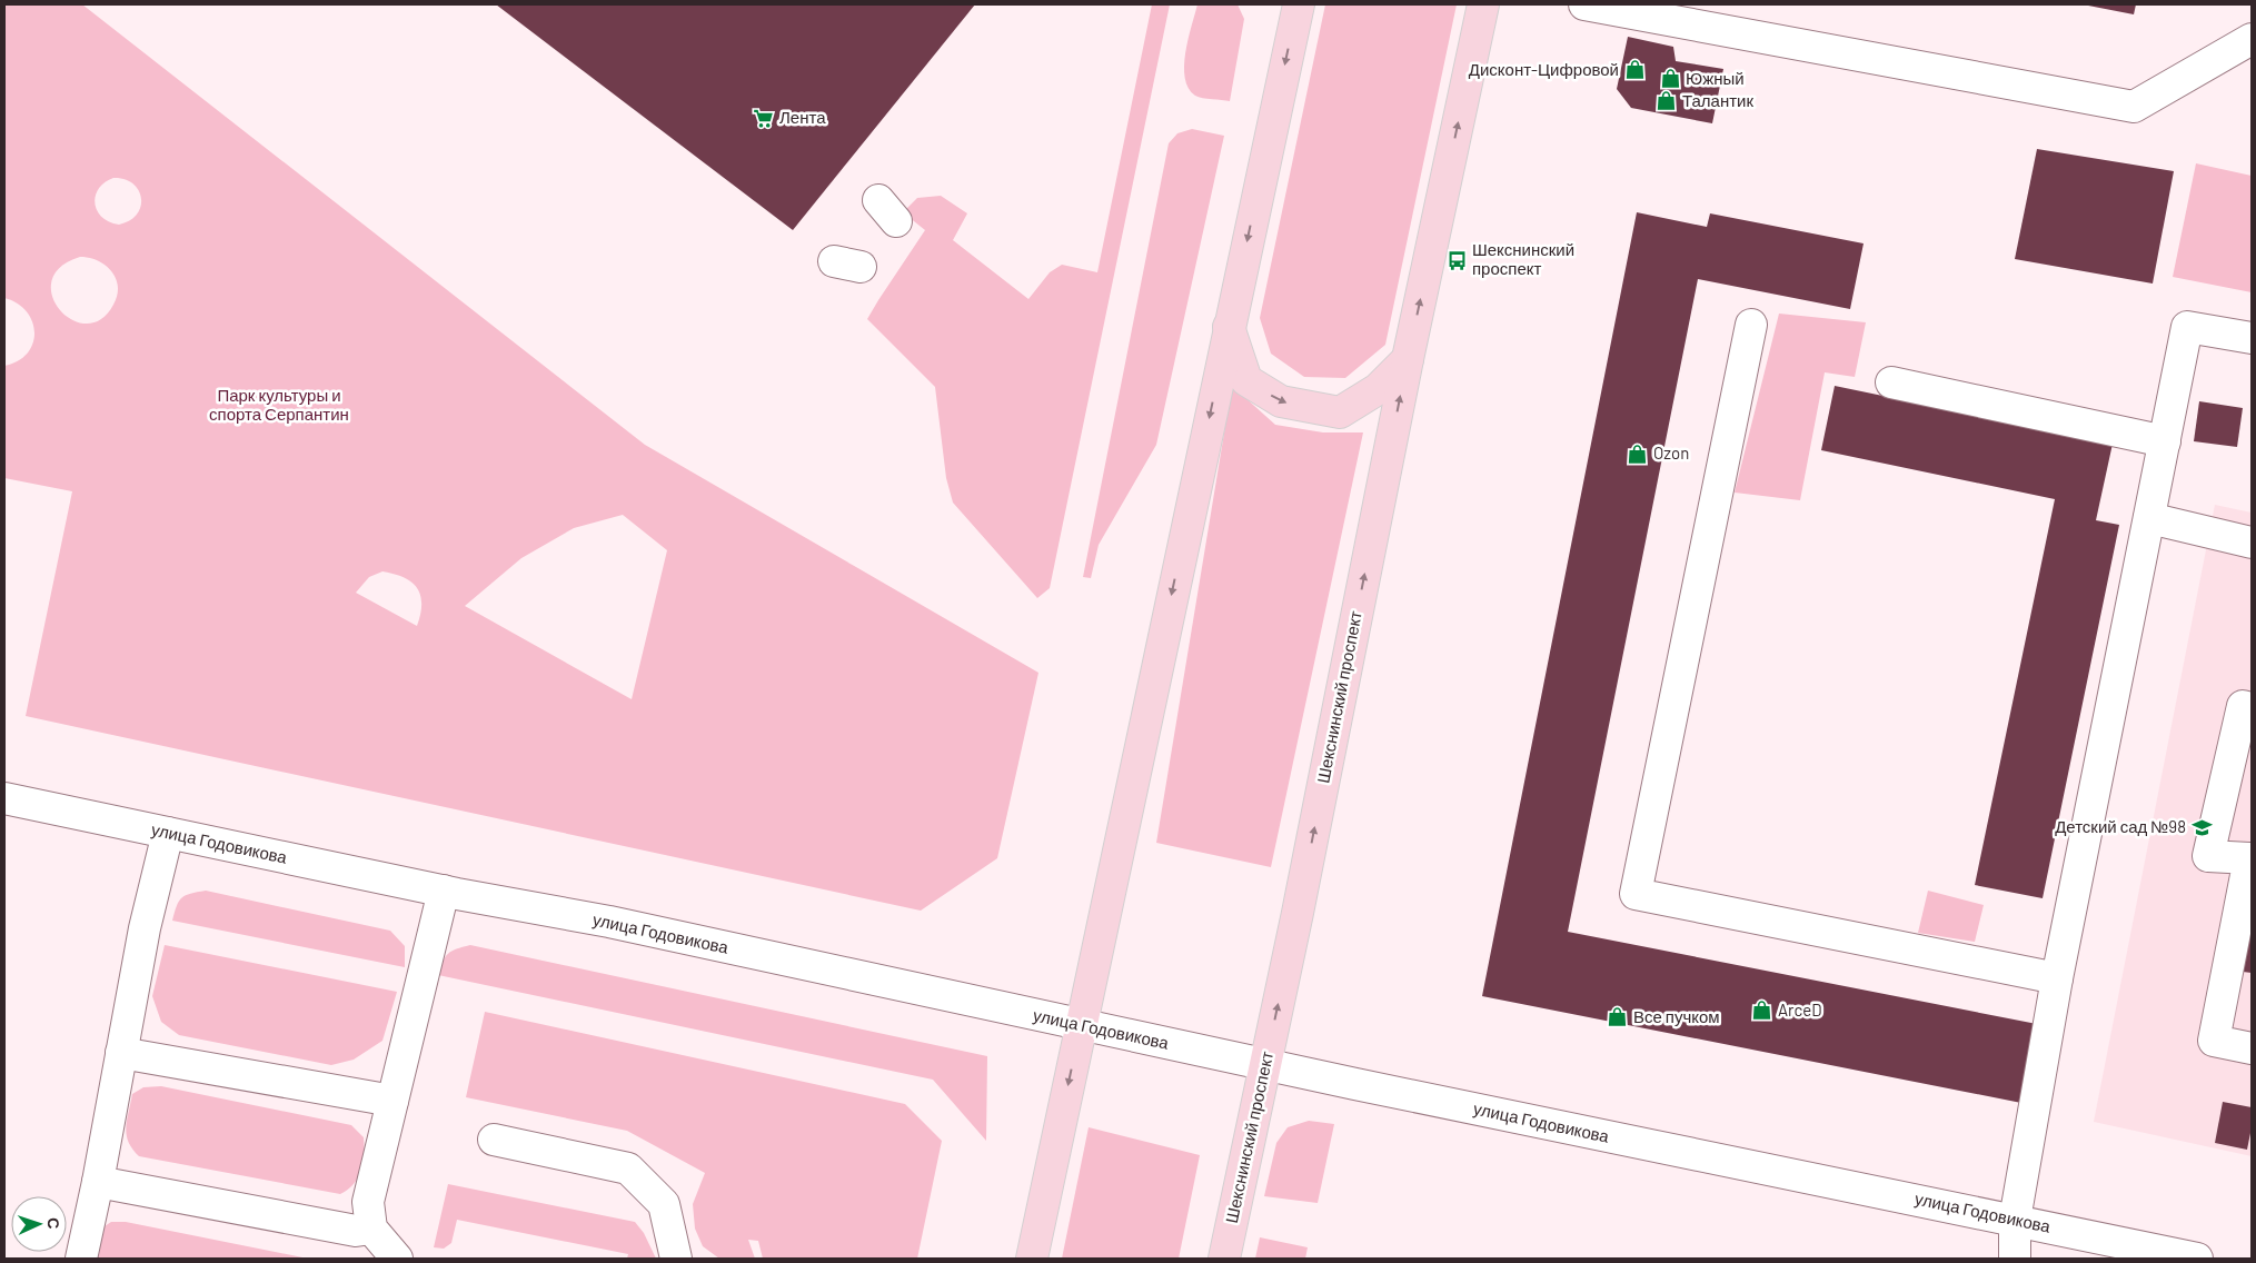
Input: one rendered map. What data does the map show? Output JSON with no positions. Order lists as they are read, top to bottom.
{
  "streets": {
    "main road": ["Шекснинский проспект"],
    "street": ["улица Годовикова"]
  },
  "crossings": [
    ["Шекснинский проспект", "улица Годовикова"]
  ],
  "parks": ["Парк культуры и спорта Серпантин"],
  "places": {
    "shop": [
      "Дисконт-Цифровой",
      "Южный",
      "Талантик",
      "Ozon",
      "ArceD",
      "Все пучком"
    ],
    "supermarket": ["Лента"],
    "bus stop": ["Шекснинский проспект"],
    "school or university": ["Детский сад №98"]
  },
  "north": "right"
}
